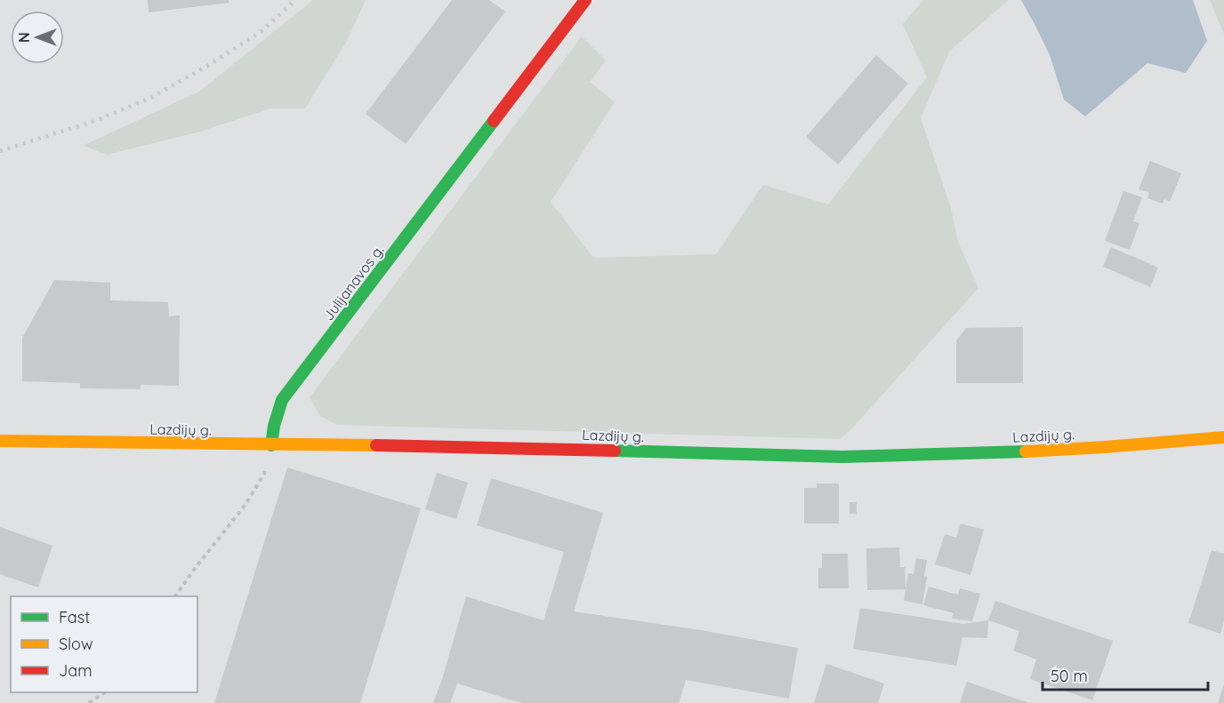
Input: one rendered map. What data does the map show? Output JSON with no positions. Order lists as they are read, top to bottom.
{
  "streets": {
    "street": ["Julijanavos g.", "Lazdijų g."]
  },
  "crossings": [
    ["Julijanavos g.", "Lazdijų g."]
  ],
  "legend": ["Fast", "Slow", "Jam"],
  "scale_bar": "50 m",
  "north": "left"
}
